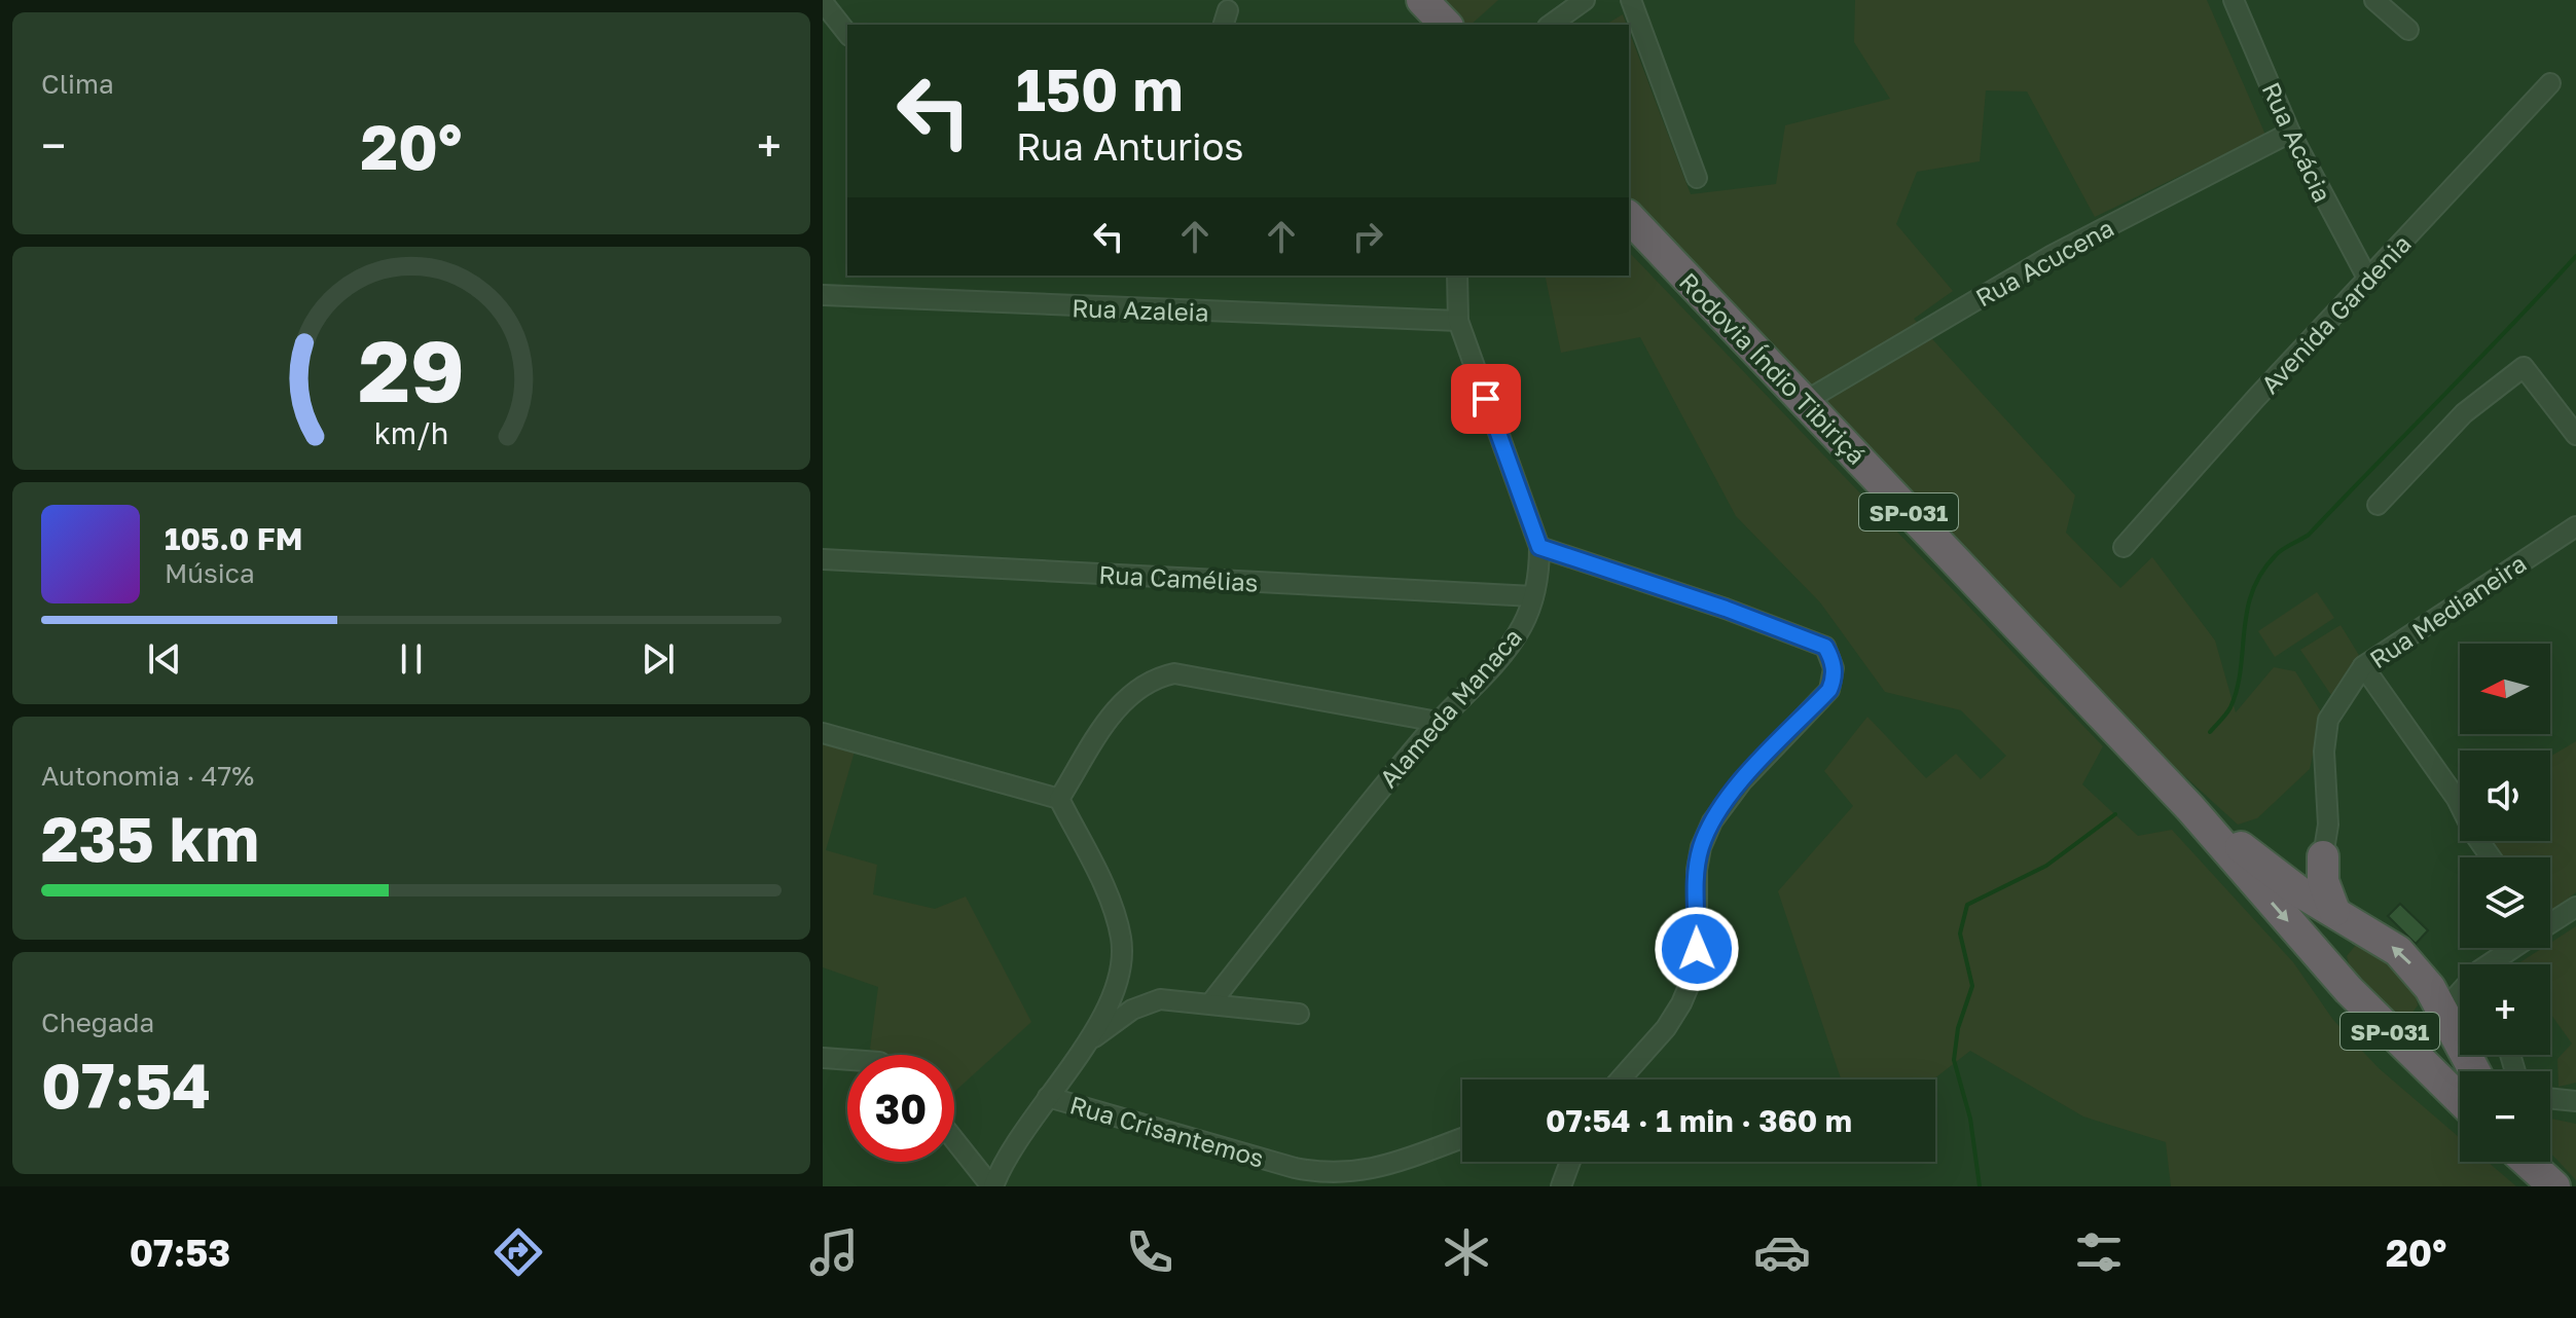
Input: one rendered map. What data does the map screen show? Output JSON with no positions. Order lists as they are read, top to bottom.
{
  "streets": {
    "highway": ["Rodovia Índio Tibiriçá", "SP-031"],
    "street": [
      "Rua Acácia",
      "Rua Acucena",
      "Rua Azaleia",
      "Avenida Gardenia",
      "Rua Camélias",
      "Rua Medianeira",
      "Alameda Manaca",
      "Rua Crisantemos"
    ]
  },
  "crossings": [
    ["Rua Acácia", "Rua Acucena"],
    ["Rua Acácia", "Avenida Gardenia"],
    ["Rua Acucena", "Rodovia Índio Tibiriçá"],
    ["Rua Azaleia", "Alameda Manaca"],
    ["Rua Camélias", "Alameda Manaca"]
  ],
  "north": "left",
  "page": {
    "tile": [
      "Clima",
      ["Autonomia · 47%", "235 km"],
      ["Chegada", "07:54"]
    ],
    "turn": ["150 m", "Rua Anturios"],
    "heat": ["−", "20°", "+"],
    "song": ["105.0 FM", "Música"],
    "map_buttons": ["+", "−"],
    "limit": "30",
    "trip": "07:54 · 1 min · 360 m",
    "tabs": ["07:53", "20°"],
    "gauge": ["29", "km/h"]
  }
}
